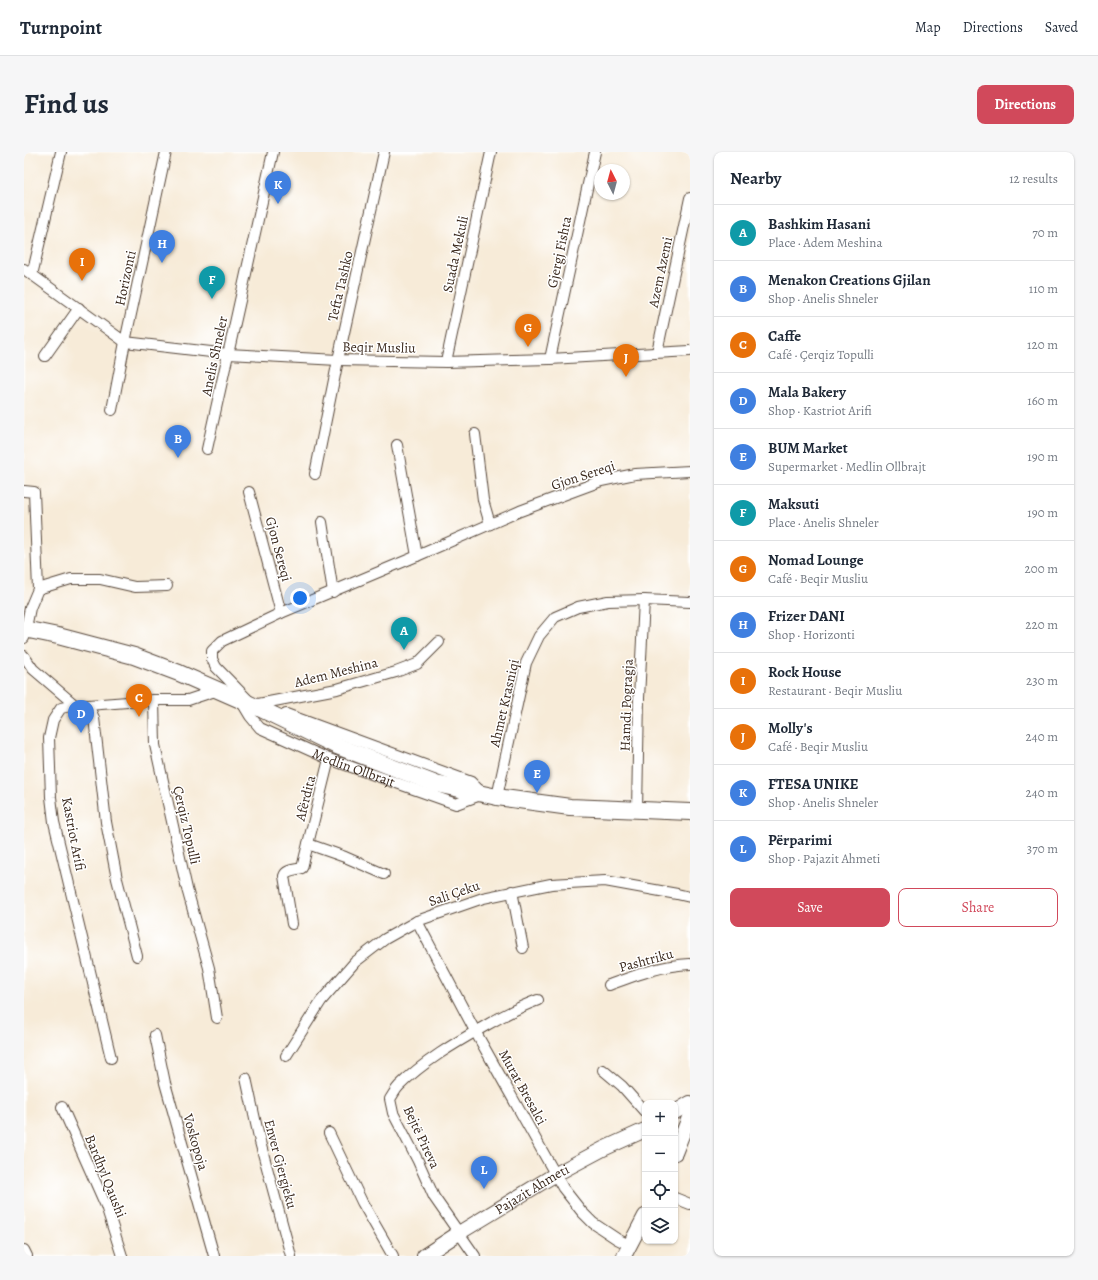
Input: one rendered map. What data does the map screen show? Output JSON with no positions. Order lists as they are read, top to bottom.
{
  "streets": {
    "main road": ["Medlin Ollbrajt"],
    "street": [
      "Gjergj Fishta",
      "Suada Mekuli",
      "Azem Azemi",
      "Horizonti",
      "Tefta Tashko",
      "Beqir Musliu",
      "Anelis Shneler",
      "Gjon Sereqi",
      "Adem Meshina",
      "Ahmet Krasniqi",
      "Hamdi Pogragja",
      "Afërdita",
      "Çerqiz Topulli",
      "Kastriot Arifi",
      "Sali Çeku",
      "Pashtriku",
      "Murat Bresalci",
      "Bejtë Pireva",
      "Voskopoja",
      "Enver Gjergjeku",
      "Bardhyl Qaushi",
      "Pajazit Ahmeti"
    ]
  },
  "crossings": [
    ["Gjergj Fishta", "Beqir Musliu"],
    ["Suada Mekuli", "Beqir Musliu"],
    ["Azem Azemi", "Beqir Musliu"],
    ["Horizonti", "Beqir Musliu"],
    ["Tefta Tashko", "Beqir Musliu"],
    ["Beqir Musliu", "Anelis Shneler"],
    ["Gjon Sereqi", "Adem Meshina"],
    ["Gjon Sereqi", "Medlin Ollbrajt"],
    ["Adem Meshina", "Medlin Ollbrajt"],
    ["Ahmet Krasniqi", "Hamdi Pogragja"],
    ["Ahmet Krasniqi", "Medlin Ollbrajt"],
    ["Hamdi Pogragja", "Medlin Ollbrajt"],
    ["Medlin Ollbrajt", "Afërdita"],
    ["Çerqiz Topulli", "Kastriot Arifi"],
    ["Sali Çeku", "Murat Bresalci"],
    ["Murat Bresalci", "Bejtë Pireva"],
    ["Murat Bresalci", "Pajazit Ahmeti"],
    ["Bejtë Pireva", "Pajazit Ahmeti"]
  ],
  "north": "top",
  "page": {
    "header": "Turnpoint",
    "nav": ["Map", "Directions", "Saved"],
    "title": "Find us",
    "buttons": [
      "Directions",
      ["Save", "Share"]
    ],
    "heading": ["Nearby", "12 results"],
    "pins": [
      "K",
      "H",
      "I",
      "F",
      "G",
      "J",
      "B",
      "A",
      "C",
      "D",
      "E",
      "L"
    ],
    "list": [
      {
        "mark": "A",
        "name": "Bashkim Hasani",
        "note": "Place · Adem Meshina",
        "value": "70 m"
      },
      {
        "mark": "B",
        "name": "Menakon Creations Gjilan",
        "note": "Shop · Anelis Shneler",
        "value": "110 m"
      },
      {
        "mark": "C",
        "name": "Caffe",
        "note": "Café · Çerqiz Topulli",
        "value": "120 m"
      },
      {
        "mark": "D",
        "name": "Mala Bakery",
        "note": "Shop · Kastriot Arifi",
        "value": "160 m"
      },
      {
        "mark": "E",
        "name": "BUM Market",
        "note": "Supermarket · Medlin Ollbrajt",
        "value": "190 m"
      },
      {
        "mark": "F",
        "name": "Maksuti",
        "note": "Place · Anelis Shneler",
        "value": "190 m"
      },
      {
        "mark": "G",
        "name": "Nomad Lounge",
        "note": "Café · Beqir Musliu",
        "value": "200 m"
      },
      {
        "mark": "H",
        "name": "Frizer DANI",
        "note": "Shop · Horizonti",
        "value": "220 m"
      },
      {
        "mark": "I",
        "name": "Rock House",
        "note": "Restaurant · Beqir Musliu",
        "value": "230 m"
      },
      {
        "mark": "J",
        "name": "Molly's",
        "note": "Café · Beqir Musliu",
        "value": "240 m"
      },
      {
        "mark": "K",
        "name": "FTESA UNIKE",
        "note": "Shop · Anelis Shneler",
        "value": "240 m"
      },
      {
        "mark": "L",
        "name": "Përparimi",
        "note": "Shop · Pajazit Ahmeti",
        "value": "370 m"
      }
    ],
    "map_buttons": ["+", "−"]
  }
}
